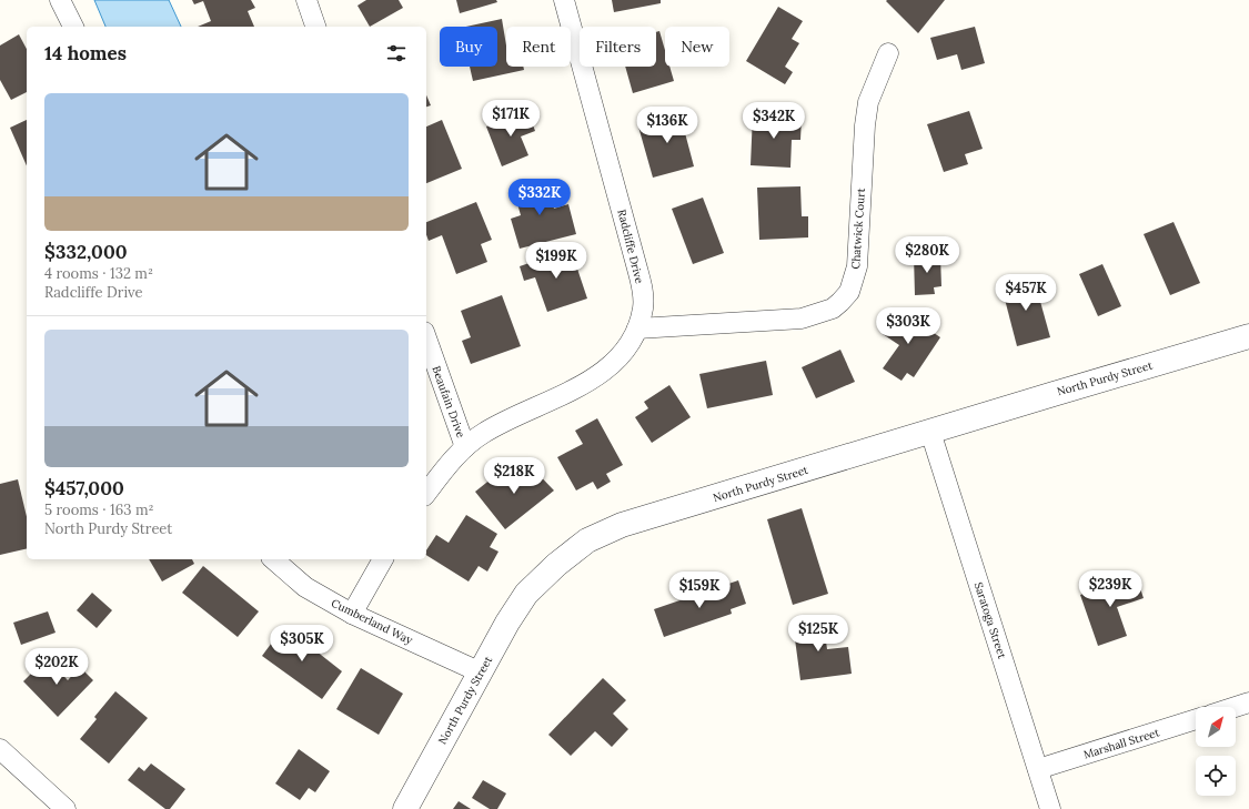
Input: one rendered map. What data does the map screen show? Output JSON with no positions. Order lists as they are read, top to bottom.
{
  "streets": {
    "street": [
      "Chatwick Court",
      "Radcliffe Drive",
      "North Purdy Street",
      "Beaufain Drive",
      "Saratoga Street",
      "Cumberland Way",
      "Marshall Street"
    ]
  },
  "crossings": [
    ["Chatwick Court", "Radcliffe Drive"],
    ["Radcliffe Drive", "Beaufain Drive"],
    ["North Purdy Street", "Saratoga Street"],
    ["North Purdy Street", "Cumberland Way"],
    ["Saratoga Street", "Marshall Street"]
  ],
  "north": "top right",
  "page": {
    "chip": [
      "Buy",
      "Rent",
      "Filters",
      "New"
    ],
    "heading": "14 homes",
    "list": [
      {
        "name": "$332,000",
        "note": "4 rooms · 132 m² · Radcliffe Drive"
      },
      {
        "name": "$457,000",
        "note": "5 rooms · 163 m² · North Purdy Street"
      }
    ],
    "price": [
      "$171K",
      "$342K",
      "$136K",
      "$332K",
      "$280K",
      "$199K",
      "$457K",
      "$303K",
      "$218K",
      "$239K",
      "$159K",
      "$125K",
      "$305K",
      "$202K"
    ]
  }
}
